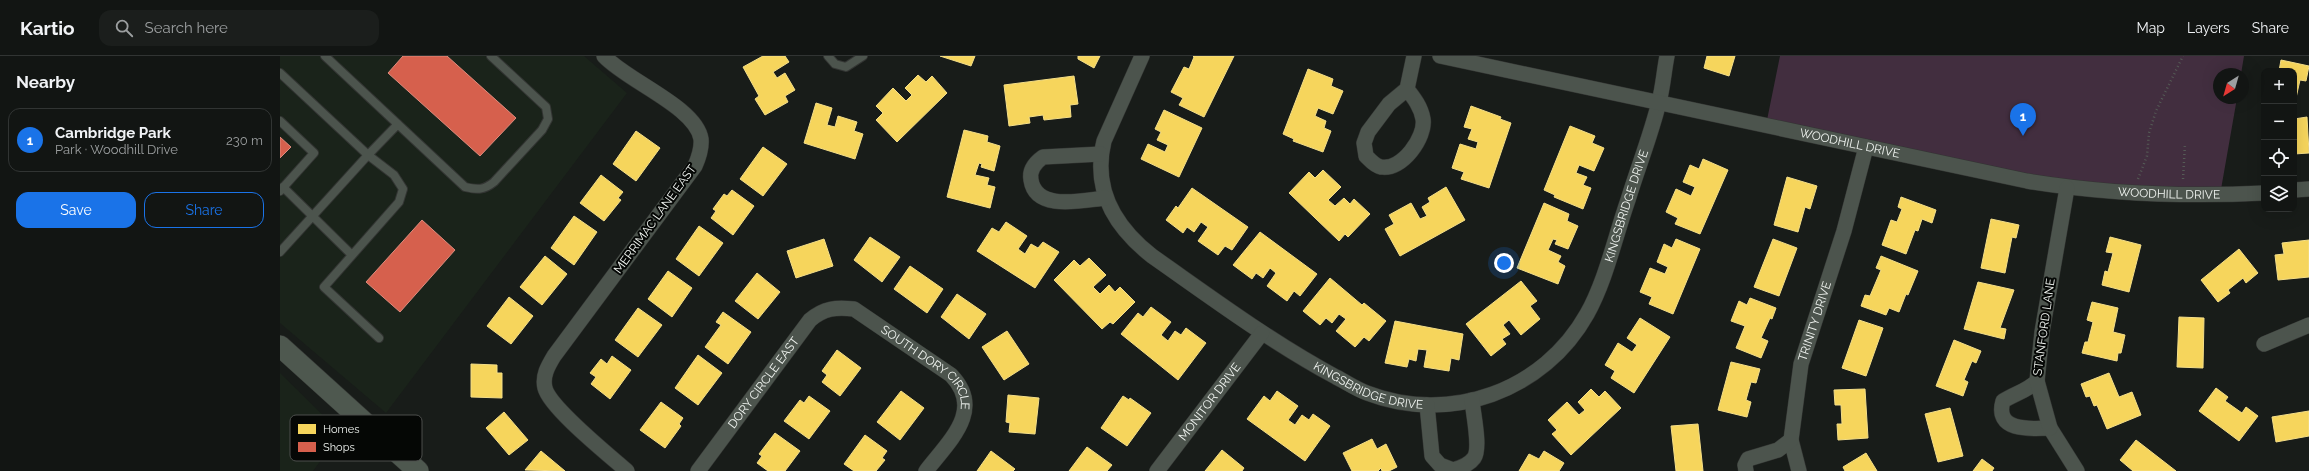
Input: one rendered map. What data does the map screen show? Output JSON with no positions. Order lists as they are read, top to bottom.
{
  "streets": {
    "street": [
      "WOODHILL DRIVE",
      "KINGSBRIDGE DRIVE",
      "MERRIMAC LANE EAST",
      "TRINITY DRIVE",
      "STANFORD LANE",
      "SOUTH DORY CIRCLE",
      "DORY CIRCLE EAST",
      "MONITOR DRIVE"
    ]
  },
  "crossings": [
    ["WOODHILL DRIVE", "KINGSBRIDGE DRIVE"],
    ["WOODHILL DRIVE", "TRINITY DRIVE"],
    ["WOODHILL DRIVE", "STANFORD LANE"],
    ["KINGSBRIDGE DRIVE", "MONITOR DRIVE"],
    ["SOUTH DORY CIRCLE", "DORY CIRCLE EAST"]
  ],
  "legend": ["Homes", "Shops"],
  "north": "bottom left",
  "page": {
    "header": "Kartio",
    "search": "Search here",
    "nav": ["Map", "Layers", "Share"],
    "heading": "Nearby",
    "map_buttons": ["+", "−"],
    "pins": "1",
    "list": [
      {
        "mark": "1",
        "name": "Cambridge Park",
        "note": "Park · Woodhill Drive",
        "value": "230 m"
      }
    ],
    "buttons": ["Save", "Share"]
  }
}
